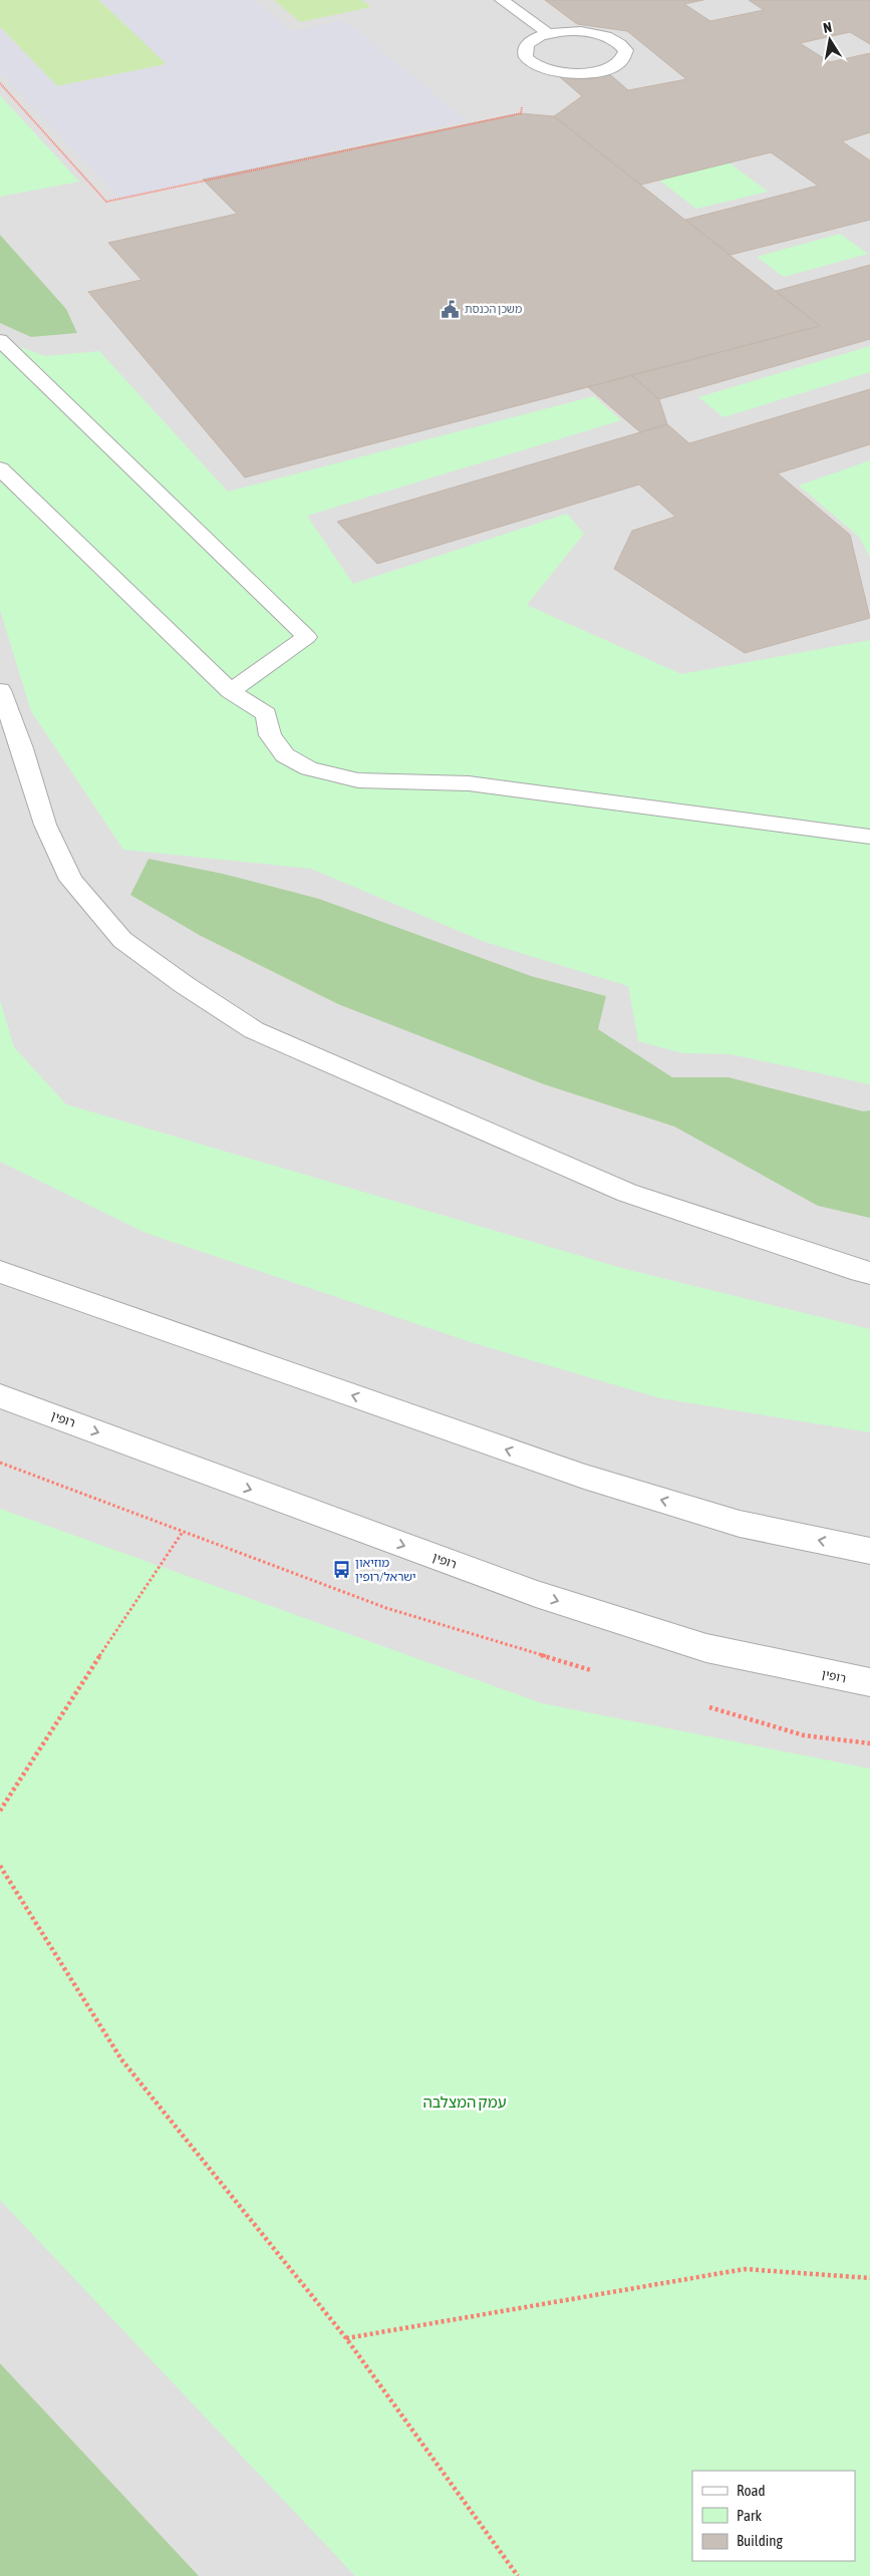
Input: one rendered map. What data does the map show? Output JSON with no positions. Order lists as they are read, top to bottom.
{
  "streets": {
    "street": ["רופין"]
  },
  "parks": ["עמק המצלבה"],
  "places": {
    "public building": ["משכן הכנסת"],
    "bus stop": ["מוזיאון ישראל/רופין"]
  },
  "legend": ["Road", "Park", "Building"],
  "north": "top"
}
